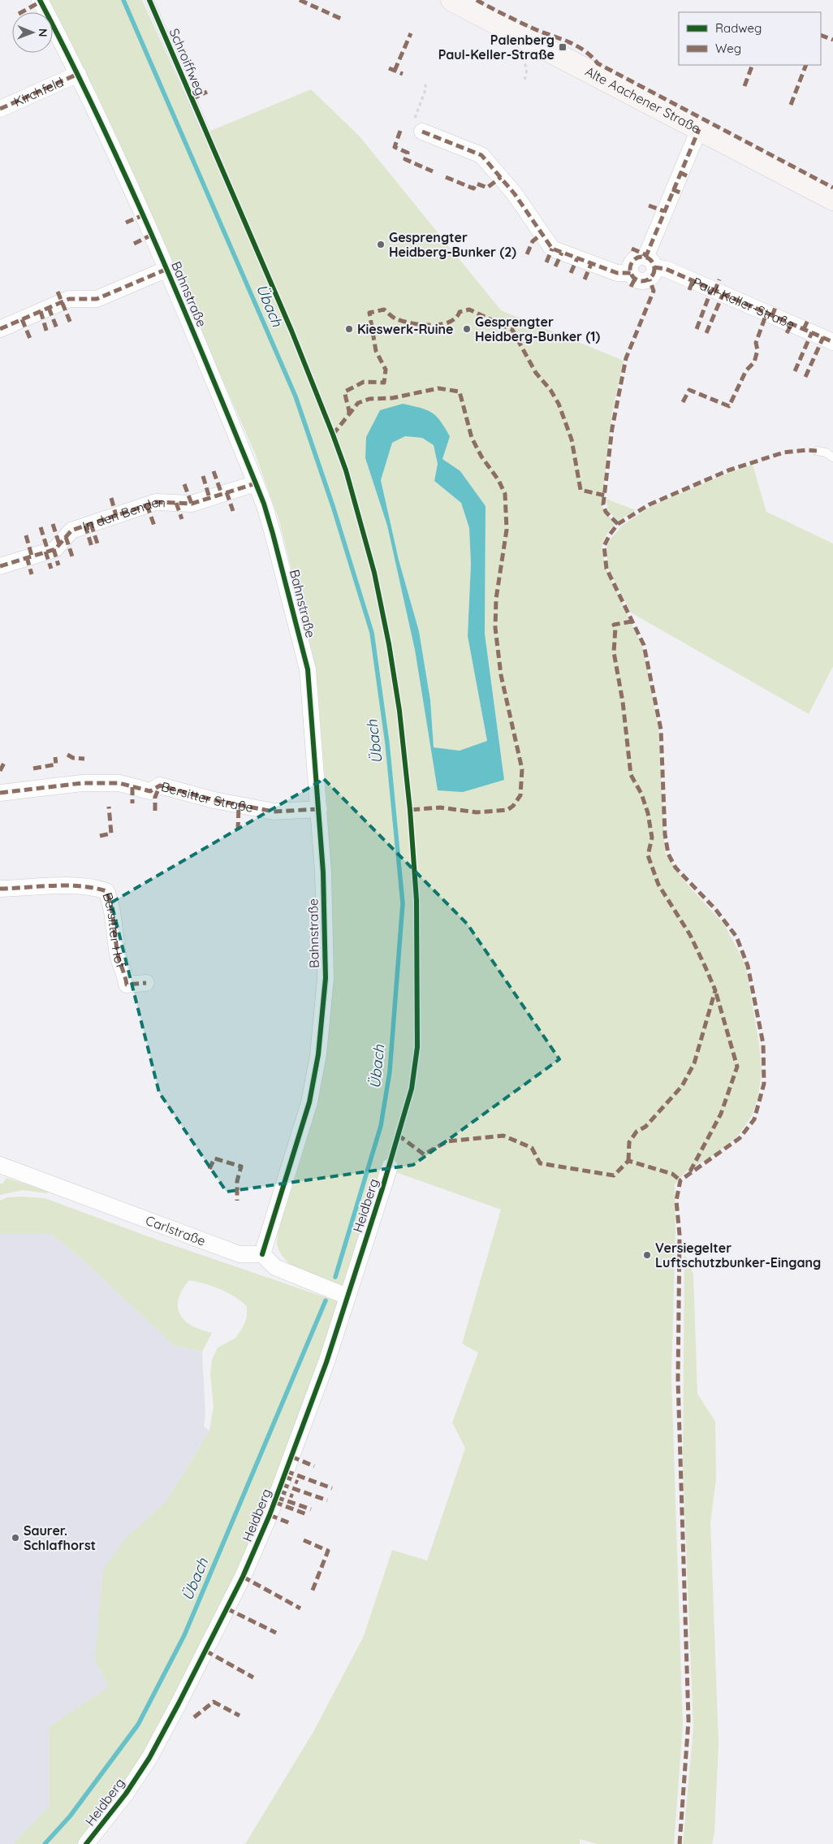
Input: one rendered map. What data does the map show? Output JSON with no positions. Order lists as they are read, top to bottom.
{
  "streets": {
    "main road": ["Alte Aachener Straße"],
    "street": [
      "Kirchfeld",
      "Bahnstraße",
      "Paul-Keller-Straße",
      "In den Benden",
      "Bersitter Straße",
      "Bersitter Hof",
      "Heidberg",
      "Carlstraße"
    ],
    "lane": ["Schroiffweg"]
  },
  "crossings": [
    ["Kirchfeld", "Bahnstraße"],
    ["Bahnstraße", "In den Benden"],
    ["Bahnstraße", "Bersitter Straße"],
    ["Bahnstraße", "Carlstraße"]
  ],
  "water": ["Übach"],
  "places": {
    "transit": ["Palenberg Paul-Keller-Straße"],
    "other": [
      "Gesprengter Heidberg-Bunker (2)",
      "Kieswerk-Ruine",
      "Gesprengter Heidberg-Bunker (1)",
      "Versiegelter Luftschutzbunker-Eingang",
      "Saurer. Schlafhorst"
    ]
  },
  "legend": ["Radweg", "Weg"],
  "north": "right"
}
